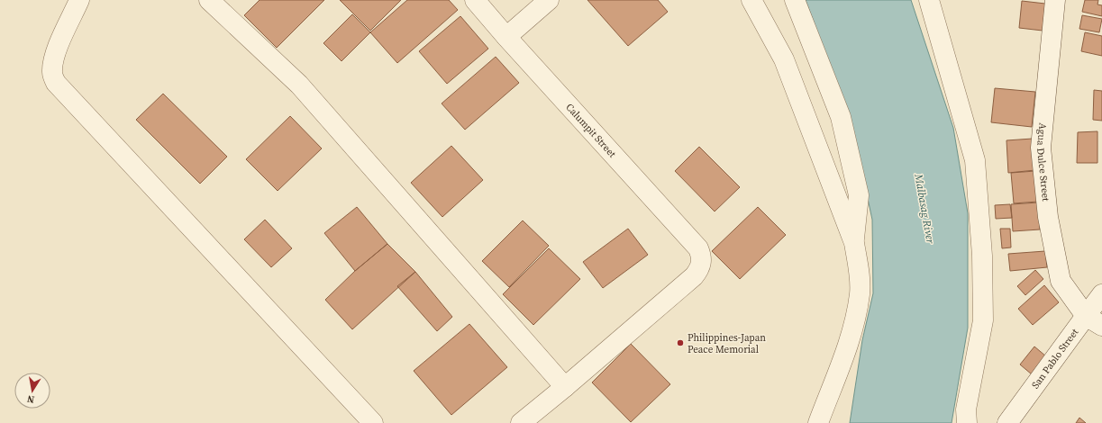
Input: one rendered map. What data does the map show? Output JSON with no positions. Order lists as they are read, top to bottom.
{
  "streets": {
    "street": ["Calumpit Street", "Agua Dulce Street", "San Pablo Street"]
  },
  "crossings": [
    ["Agua Dulce Street", "San Pablo Street"]
  ],
  "water": ["Malbasag River"],
  "places": ["Philippines-Japan Peace Memorial"],
  "north": "bottom"
}
